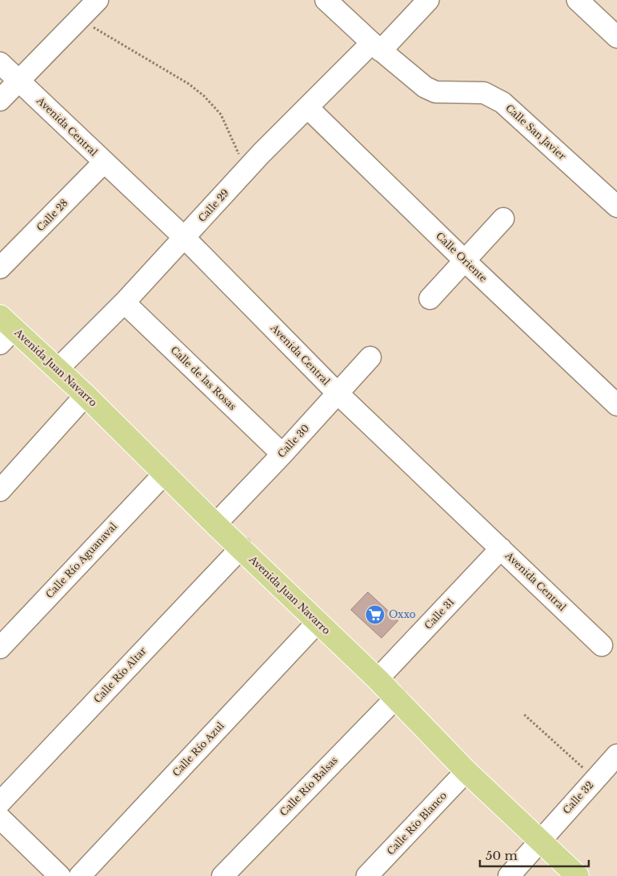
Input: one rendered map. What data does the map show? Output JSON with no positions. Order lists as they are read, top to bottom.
{
  "streets": {
    "main road": ["Avenida Juan Navarro"],
    "street": [
      "Avenida Central",
      "Calle San Javier",
      "Calle 29",
      "Calle 28",
      "Calle Oriente",
      "Calle de las Rosas",
      "Calle 30",
      "Calle Río Aguanaval",
      "Calle 31",
      "Calle Río Altar",
      "Calle Río Azul",
      "Calle Río Balsas",
      "Calle 32",
      "Calle Río Blanco"
    ]
  },
  "crossings": [
    ["Avenida Central", "Calle 29"],
    ["Avenida Central", "Calle 28"],
    ["Avenida Central", "Calle 30"],
    ["Avenida Central", "Calle 31"],
    ["Calle San Javier", "Calle 29"],
    ["Calle 29", "Calle Oriente"],
    ["Calle 29", "Avenida Juan Navarro"],
    ["Calle 29", "Calle de las Rosas"],
    ["Avenida Juan Navarro", "Calle 30"],
    ["Avenida Juan Navarro", "Calle Río Aguanaval"],
    ["Avenida Juan Navarro", "Calle 31"],
    ["Avenida Juan Navarro", "Calle Río Altar"],
    ["Avenida Juan Navarro", "Calle Río Azul"],
    ["Avenida Juan Navarro", "Calle Río Balsas"],
    ["Avenida Juan Navarro", "Calle 32"],
    ["Avenida Juan Navarro", "Calle Río Blanco"],
    ["Calle de las Rosas", "Calle 30"]
  ],
  "places": {
    "supermarket": ["Oxxo"]
  },
  "scale_bar": "50 m"
}
